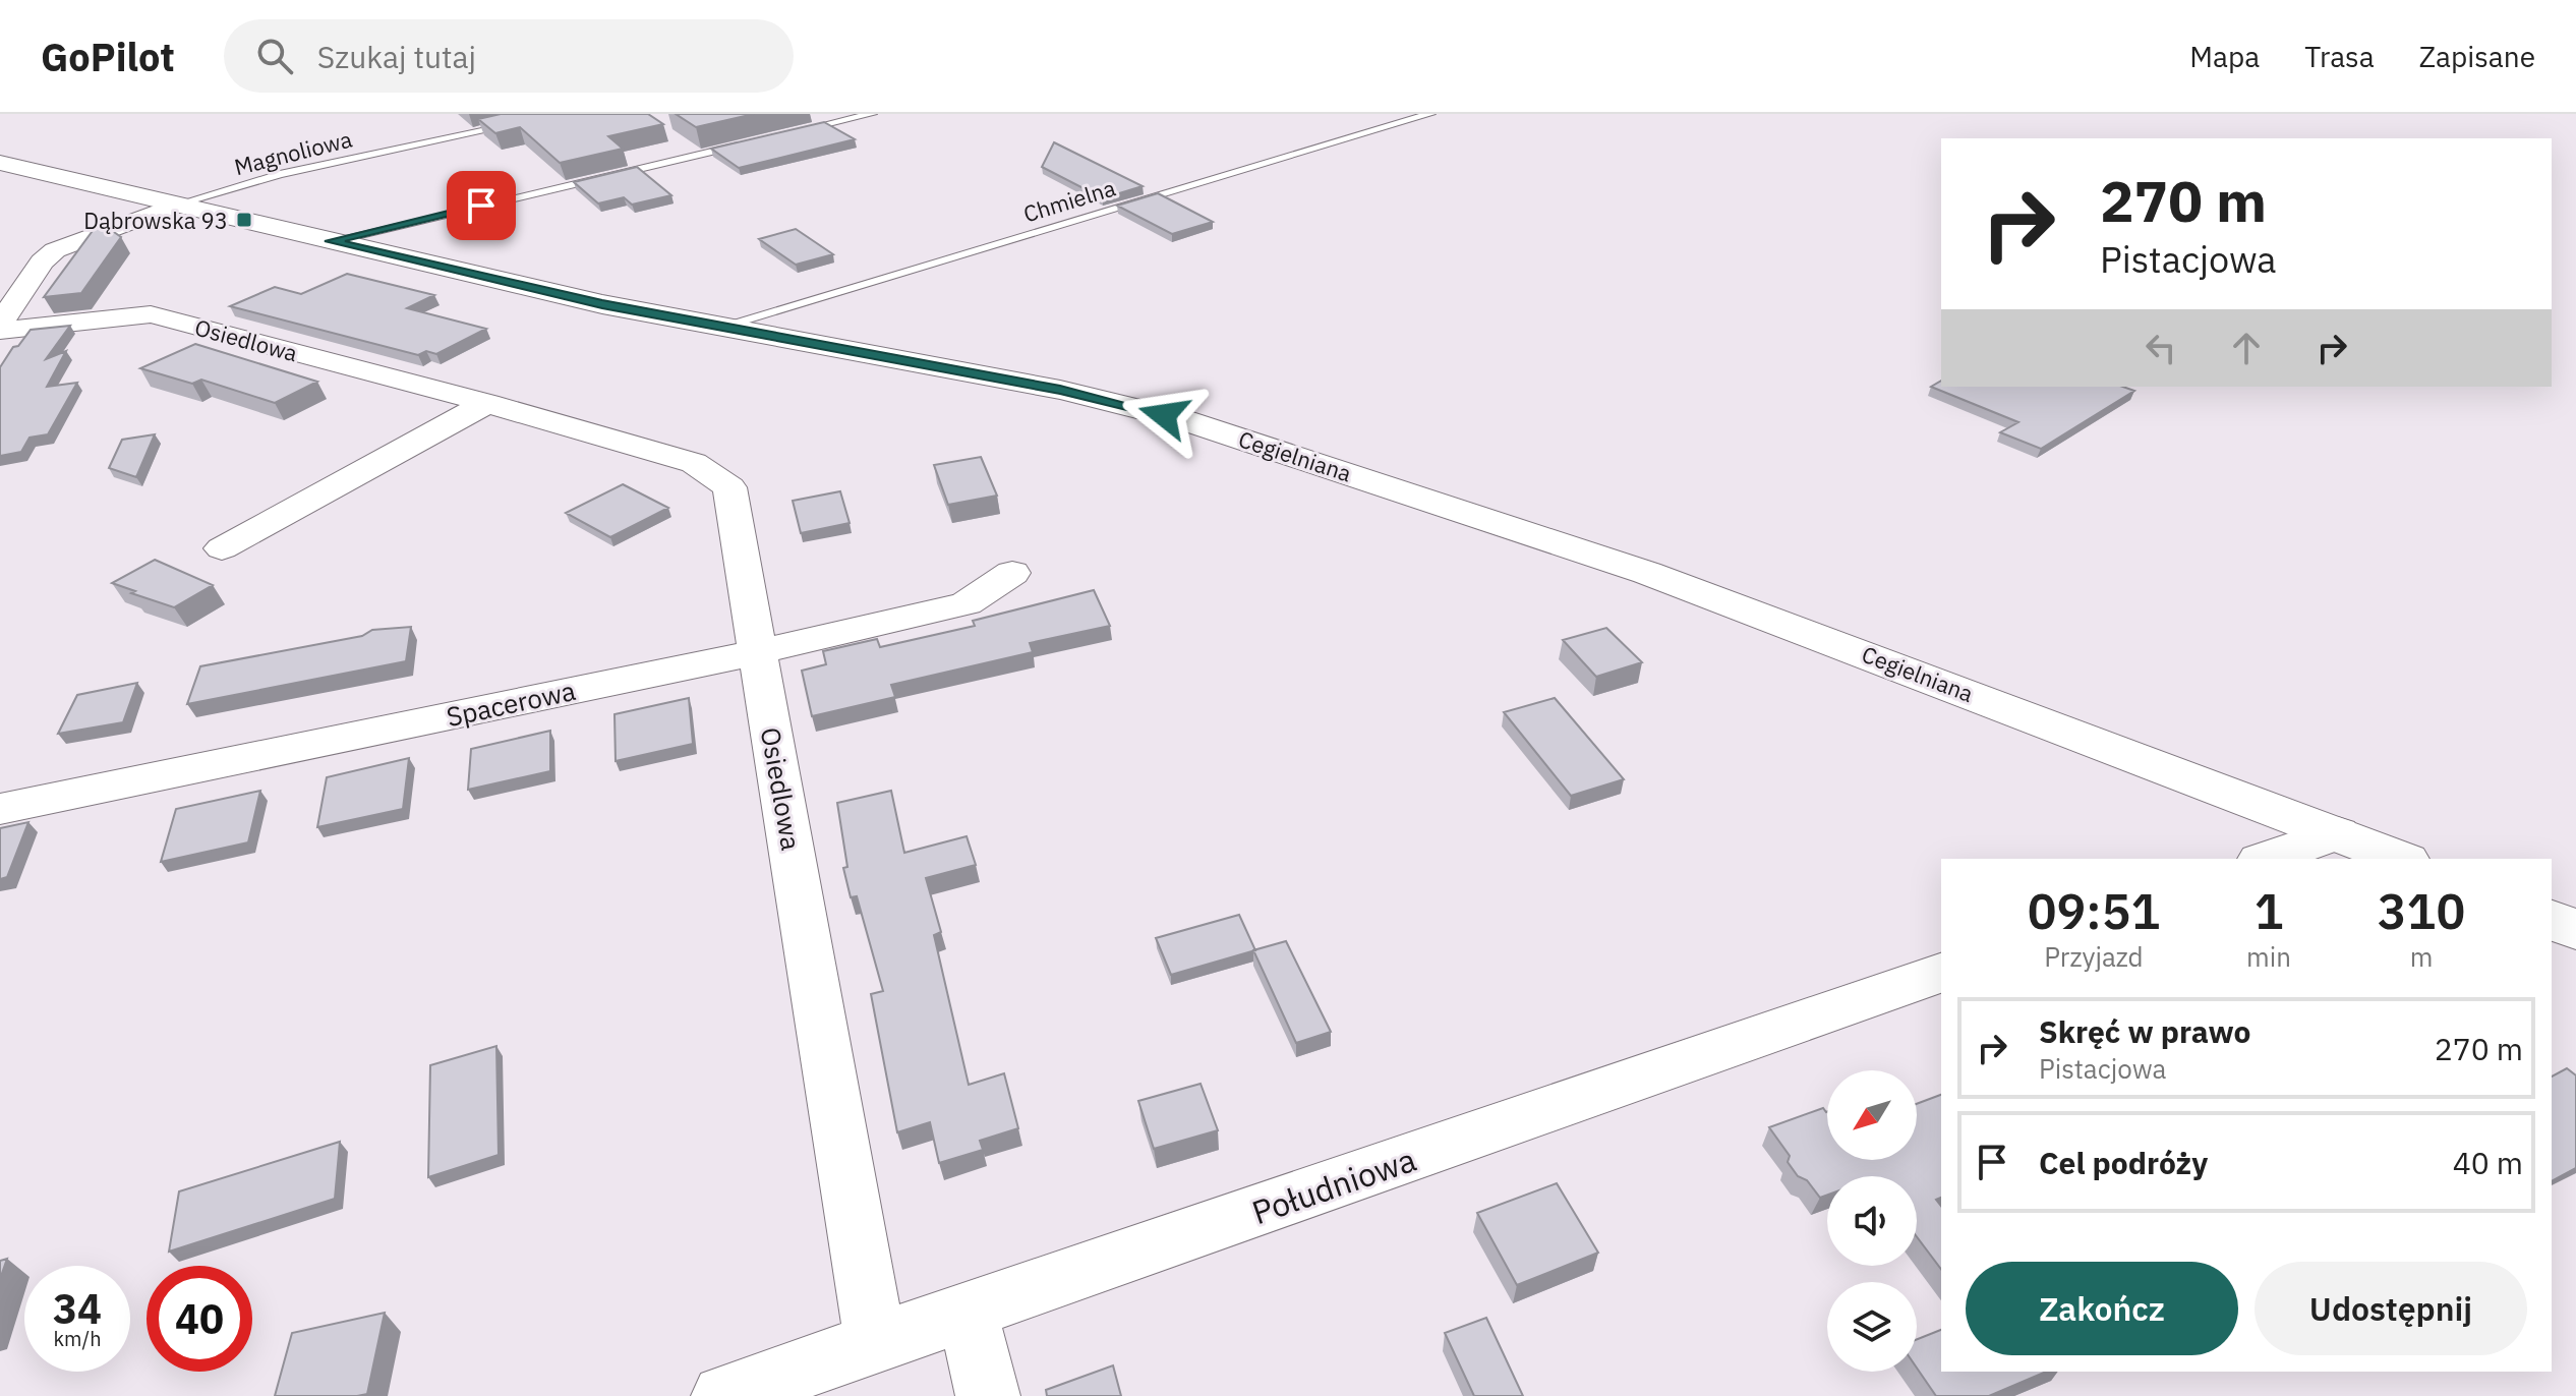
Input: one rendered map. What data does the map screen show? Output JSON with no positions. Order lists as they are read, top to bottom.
{
  "streets": {
    "street": [
      "Osiedlowa",
      "Cegielniana",
      "Spacerowa",
      "Południowa"
    ],
    "lane": ["Magnoliowa", "Chmielna"]
  },
  "crossings": [
    ["Magnoliowa", "Cegielniana"],
    ["Chmielna", "Cegielniana"],
    ["Osiedlowa", "Spacerowa"],
    ["Osiedlowa", "Południowa"]
  ],
  "places": {
    "transit": ["Dąbrowska 93"]
  },
  "north": "bottom left",
  "page": {
    "header": "GoPilot",
    "search": "Szukaj tutaj",
    "nav": ["Mapa", "Trasa", "Zapisane"],
    "turn": ["270 m", "Pistacjowa"],
    "eta": [
      "09:51",
      "Przyjazd",
      "1",
      "min",
      "310",
      "m"
    ],
    "list": [
      {
        "name": "Skręć w prawo",
        "note": "Pistacjowa",
        "value": "270 m"
      },
      {
        "name": "Cel podróży",
        "value": "40 m"
      }
    ],
    "buttons": ["Zakończ", "Udostępnij"],
    "speed": "34 km/h",
    "limit": "40"
  }
}
